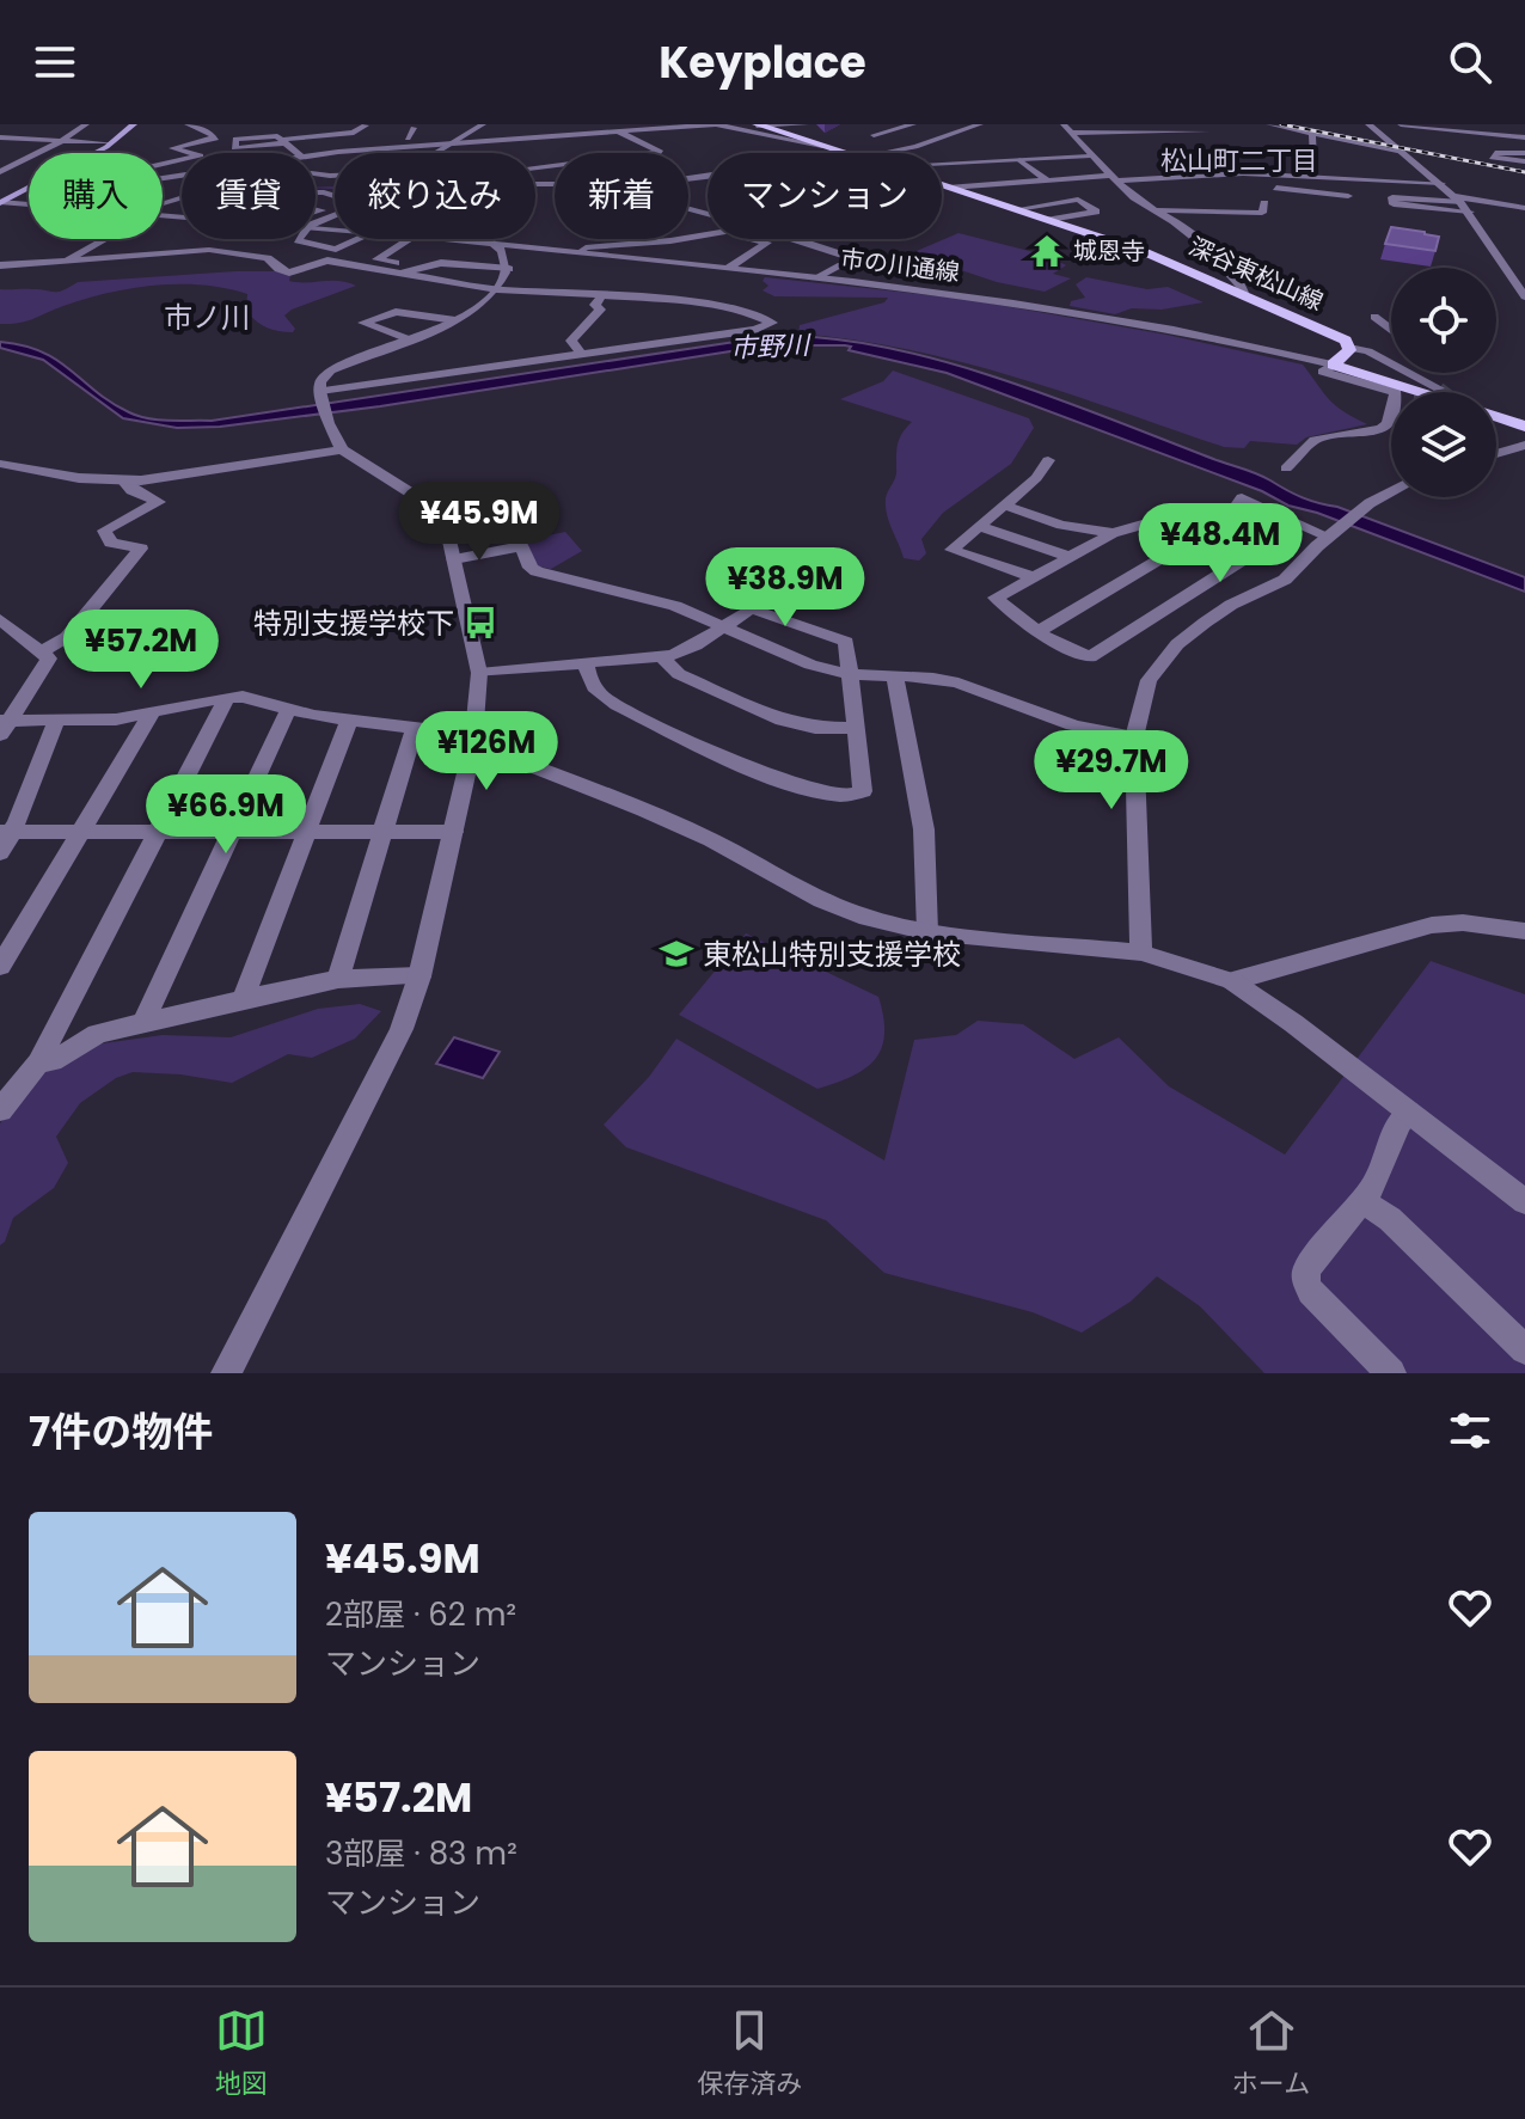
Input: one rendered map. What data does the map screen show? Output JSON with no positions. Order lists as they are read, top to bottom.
{
  "streets": {
    "main road": ["深谷東松山線"],
    "street": ["市の川通線"]
  },
  "districts": ["松山町二丁目", "市ノ川"],
  "water": ["市野川"],
  "places": {
    "temple": ["城恩寺"],
    "bus stop": ["特別支援学校下"],
    "school or university": ["東松山特別支援学校"]
  },
  "page": {
    "header": "Keyplace",
    "chip": [
      "購入",
      "賃貸",
      "絞り込み",
      "新着",
      "マンション"
    ],
    "price": [
      "¥45.9M",
      "¥48.4M",
      "¥38.9M",
      "¥57.2M",
      "¥126M",
      "¥29.7M",
      "¥66.9M"
    ],
    "heading": "7件の物件",
    "list": [
      {
        "name": "¥45.9M",
        "note": "2部屋 · 62 m² · マンション"
      },
      {
        "name": "¥57.2M",
        "note": "3部屋 · 83 m² · マンション"
      }
    ],
    "tabs": ["地図", "保存済み", "ホーム"]
  }
}
